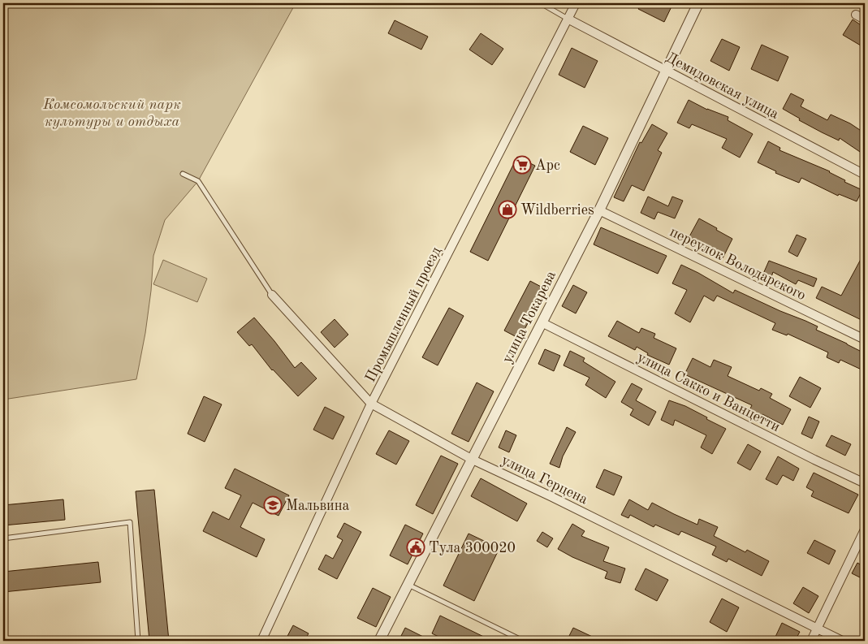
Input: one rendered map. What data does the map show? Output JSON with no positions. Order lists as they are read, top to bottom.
{
  "streets": {
    "street": [
      "Демидовская улица",
      "переулок Володарского",
      "Промышленный проезд",
      "улица Токарева",
      "улица Сакко и Ванцетти",
      "улица Герцена"
    ]
  },
  "crossings": [
    ["Демидовская улица", "Промышленный проезд"],
    ["Демидовская улица", "улица Токарева"],
    ["переулок Володарского", "улица Токарева"],
    ["Промышленный проезд", "улица Герцена"],
    ["улица Токарева", "улица Сакко и Ванцетти"],
    ["улица Токарева", "улица Герцена"]
  ],
  "parks": ["Комсомольский парк культуры и отдыха"],
  "places": {
    "supermarket": ["Арс"],
    "shop": ["Wildberries"],
    "school or university": ["Мальвина"],
    "public building": ["Тула 300020"]
  }
}
